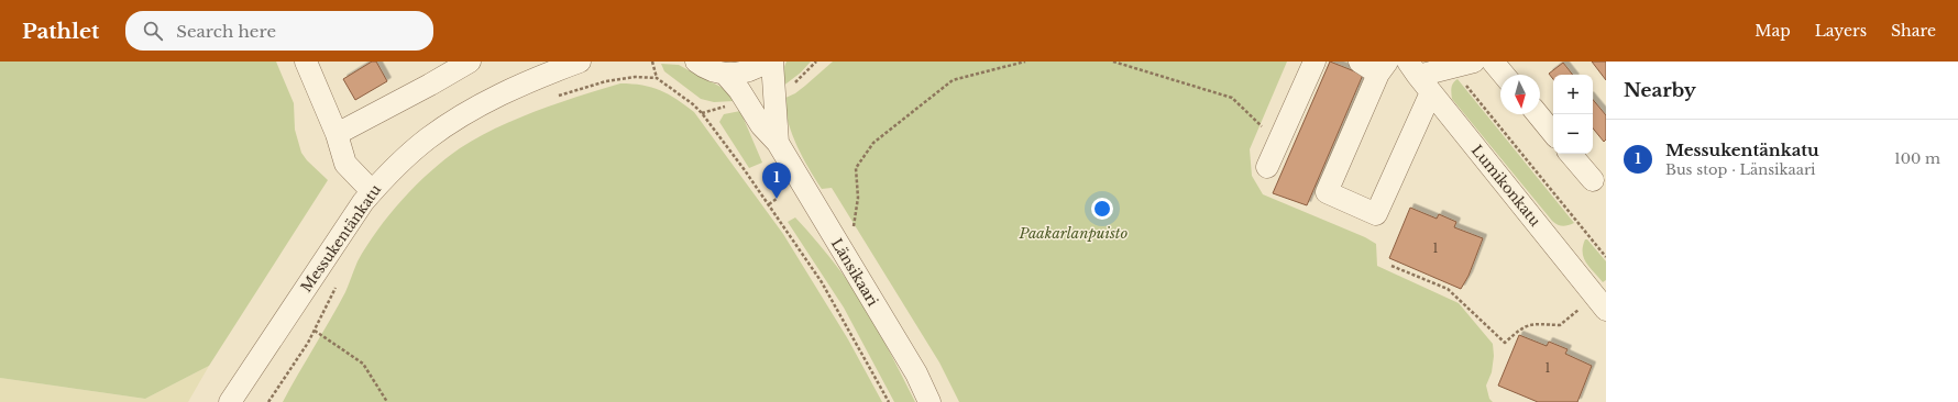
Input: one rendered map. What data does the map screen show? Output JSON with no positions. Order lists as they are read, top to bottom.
{
  "streets": {
    "street": ["Lumikonkatu", "Messukentänkatu", "Länsikaari"]
  },
  "parks": ["Paakarlanpuisto"],
  "house_numbers": ["1", "1"],
  "north": "bottom",
  "page": {
    "header": "Pathlet",
    "search": "Search here",
    "nav": ["Map", "Layers", "Share"],
    "heading": "Nearby",
    "map_buttons": ["+", "−"],
    "list": [
      {
        "mark": "1",
        "name": "Messukentänkatu",
        "note": "Bus stop · Länsikaari",
        "value": "100 m"
      }
    ],
    "pins": "1"
  }
}
